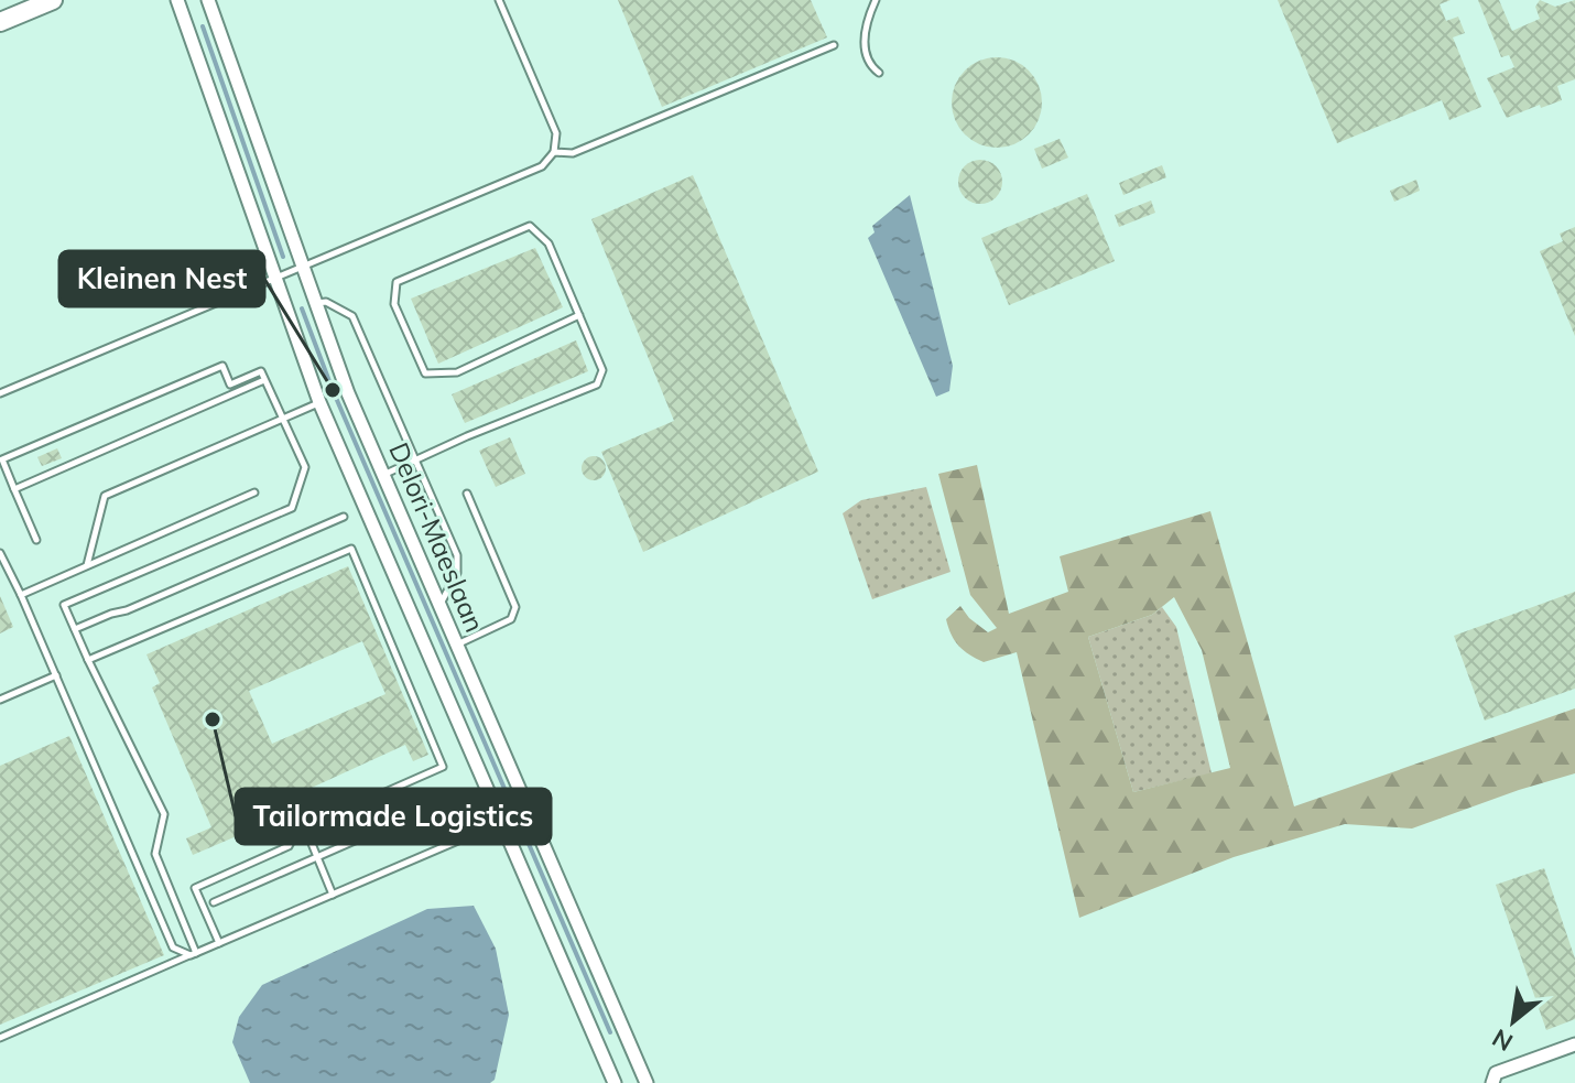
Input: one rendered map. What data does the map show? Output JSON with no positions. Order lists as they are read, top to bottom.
{
  "streets": {
    "street": ["Delori-Maeslaan"]
  },
  "places": ["Kleinen Nest", "Tailormade Logistics"],
  "north": "bottom left"
}
